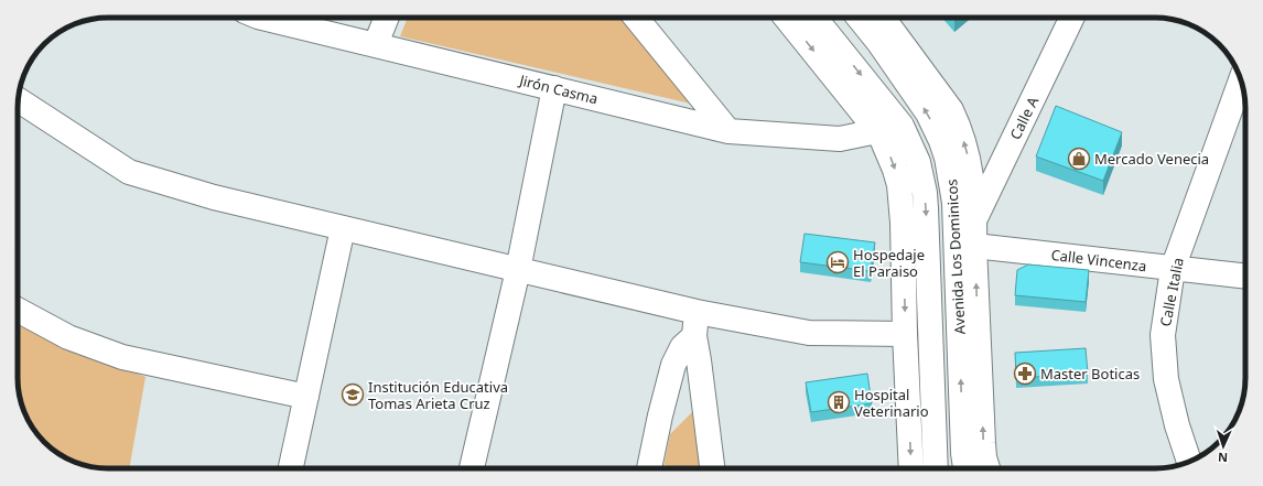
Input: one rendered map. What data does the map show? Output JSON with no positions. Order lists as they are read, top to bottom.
{
  "streets": {
    "street": [
      "Jirón Casma",
      "Calle A",
      "Avenida Los Dominicos",
      "Calle Vincenza",
      "Calle Italia"
    ]
  },
  "crossings": [
    ["Calle A", "Avenida Los Dominicos"],
    ["Avenida Los Dominicos", "Calle Vincenza"],
    ["Calle Vincenza", "Calle Italia"]
  ],
  "places": {
    "shop": ["Mercado Venecia"],
    "hotel": ["Hospedaje El Paraiso"],
    "pharmacy": ["Master Boticas"],
    "school or university": ["Institución Educativa Tomas Arieta Cruz"],
    "building": ["Hospital Veterinario"]
  },
  "north": "bottom"
}
